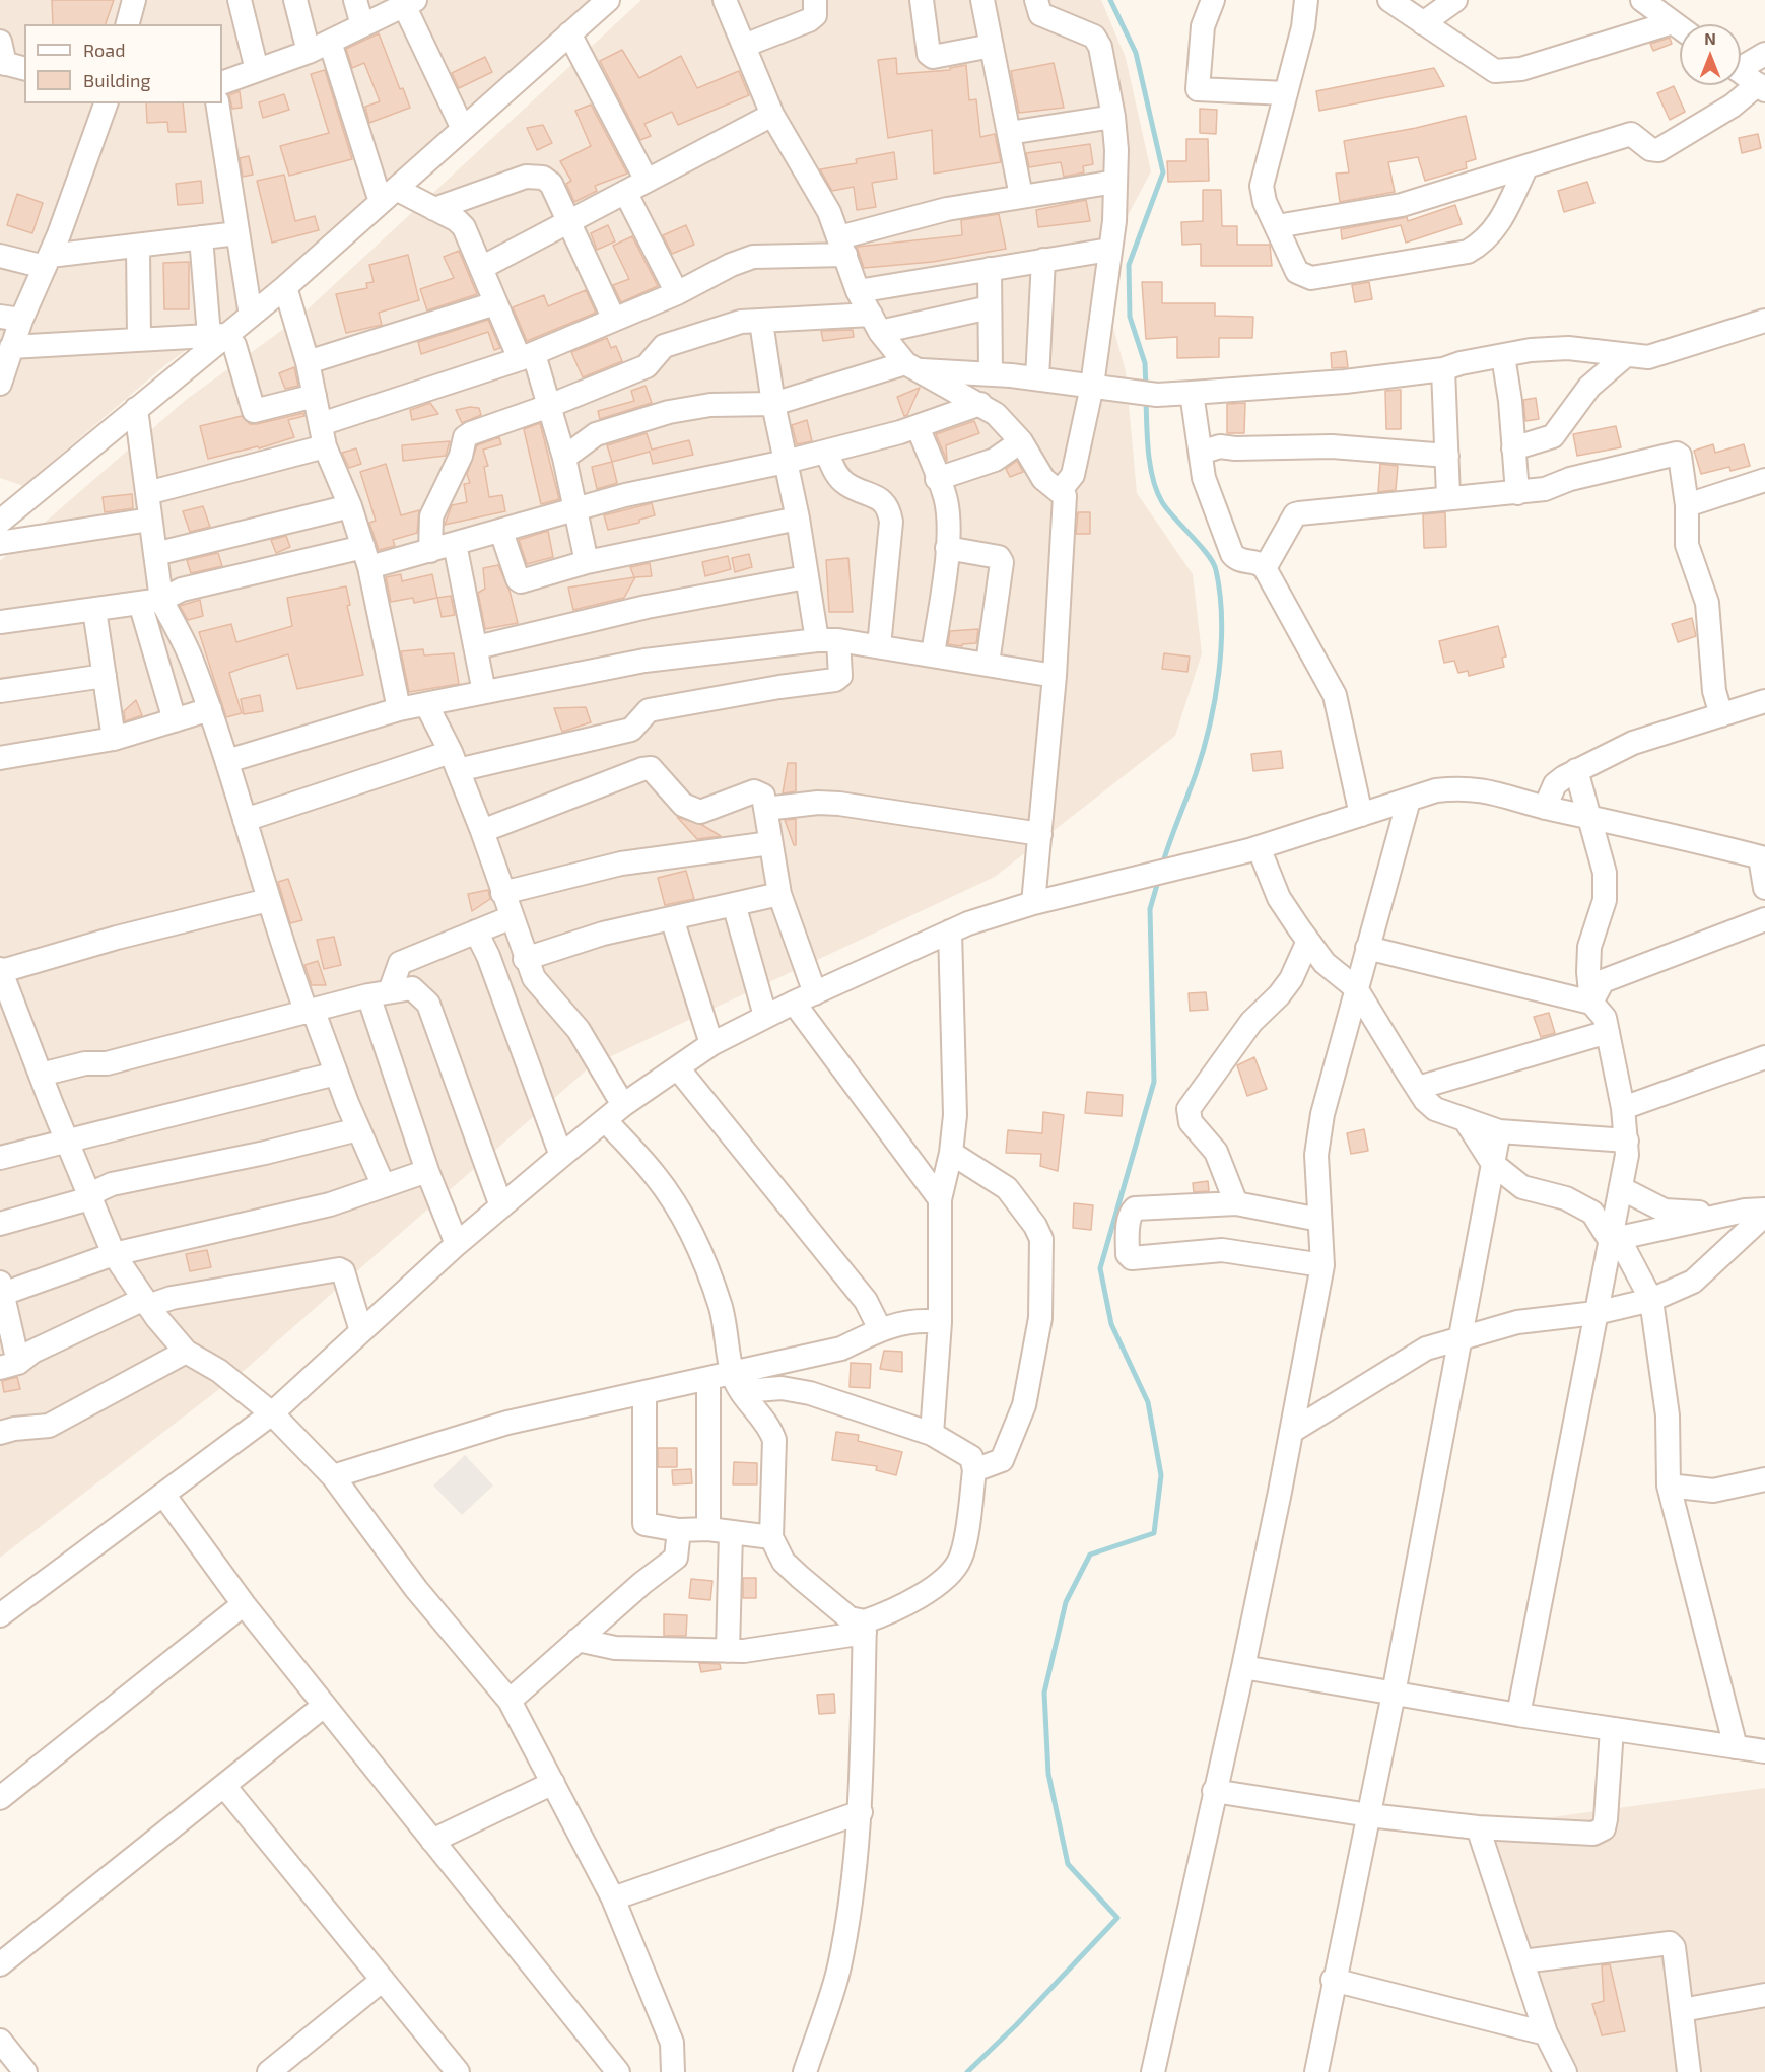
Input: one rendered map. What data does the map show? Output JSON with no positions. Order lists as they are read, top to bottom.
{
  "legend": ["Road", "Building"],
  "north": "top"
}
